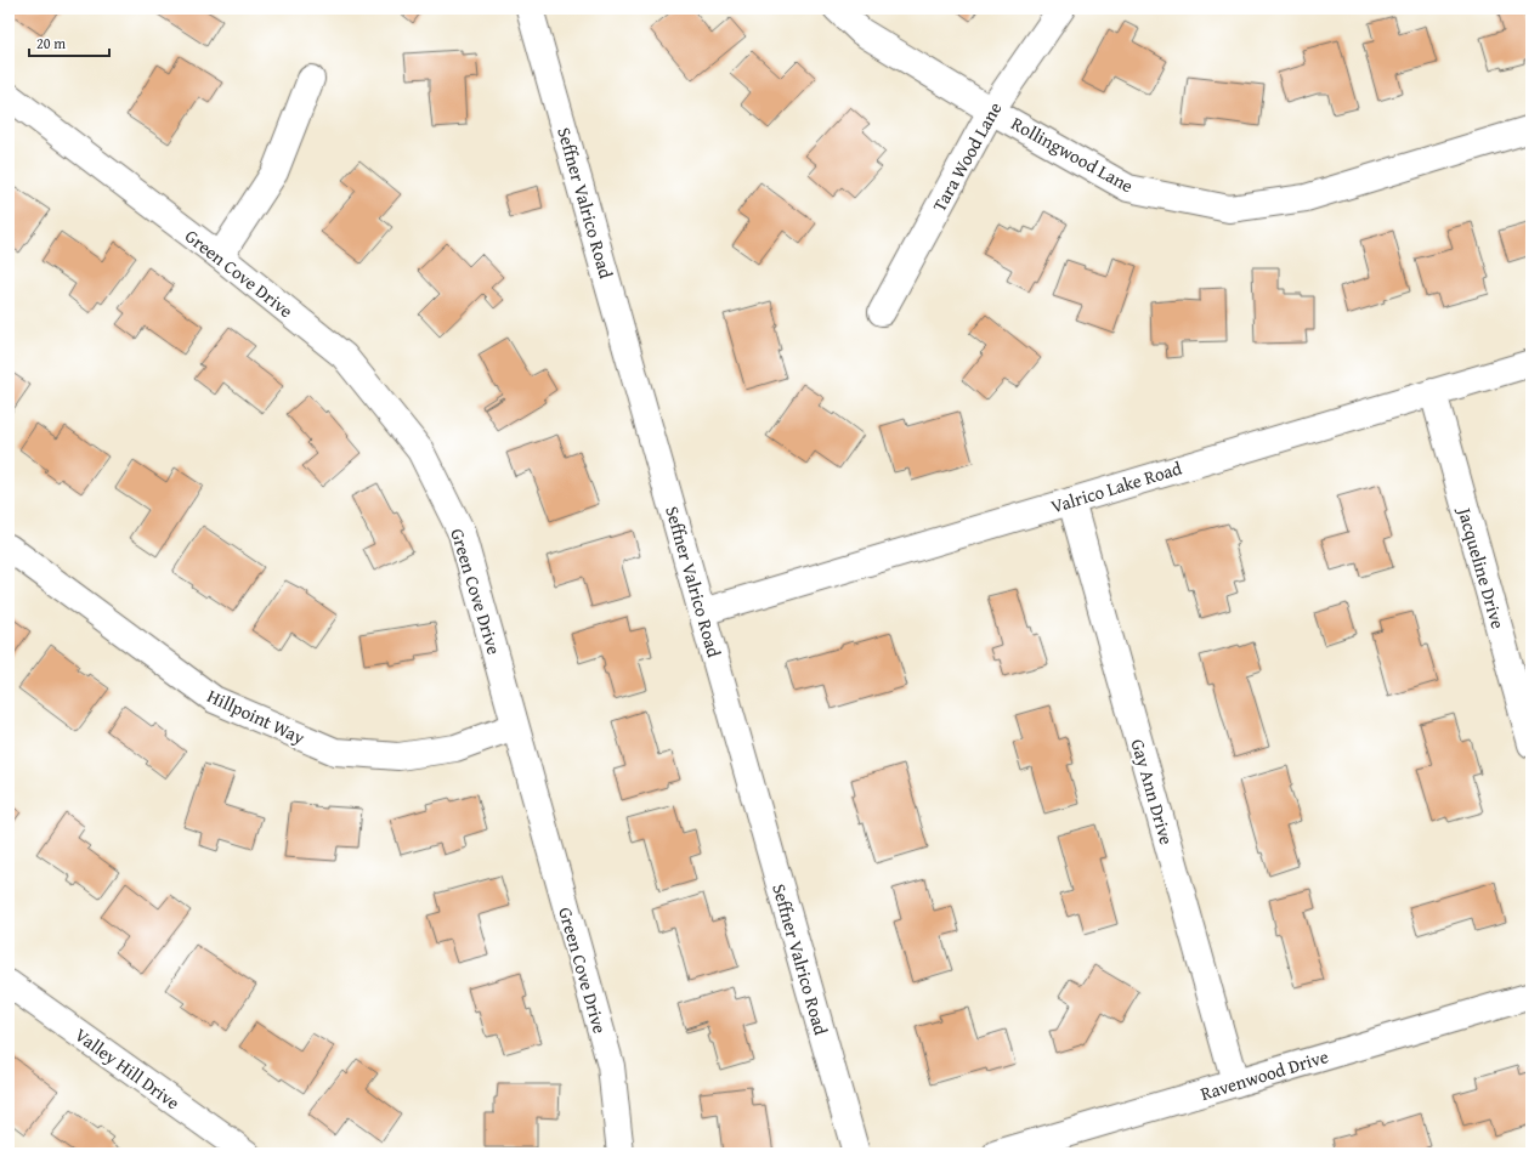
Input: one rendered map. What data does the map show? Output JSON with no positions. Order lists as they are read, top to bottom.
{
  "streets": {
    "street": [
      "Rollingwood Lane",
      "Tara Wood Lane",
      "Seffner Valrico Road",
      "Green Cove Drive",
      "Valrico Lake Road",
      "Jacqueline Drive",
      "Hillpoint Way",
      "Gay Ann Drive",
      "Valley Hill Drive",
      "Ravenwood Drive"
    ]
  },
  "crossings": [
    ["Rollingwood Lane", "Tara Wood Lane"],
    ["Seffner Valrico Road", "Valrico Lake Road"],
    ["Green Cove Drive", "Hillpoint Way"],
    ["Valrico Lake Road", "Jacqueline Drive"],
    ["Valrico Lake Road", "Gay Ann Drive"],
    ["Gay Ann Drive", "Ravenwood Drive"]
  ],
  "scale_bar": "20 m"
}
